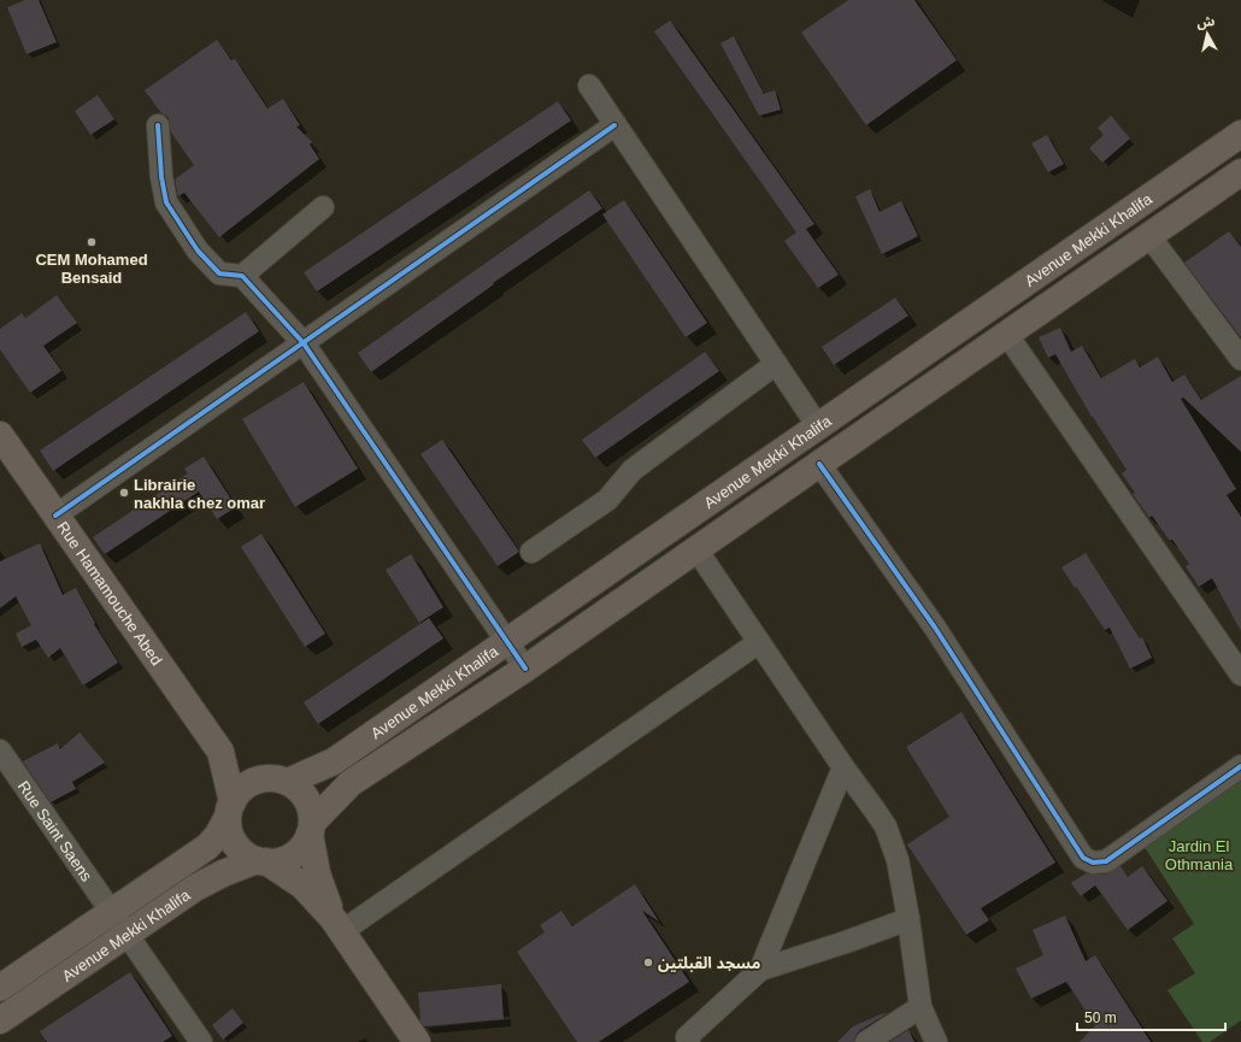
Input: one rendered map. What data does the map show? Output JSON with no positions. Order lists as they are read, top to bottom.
{
  "streets": {
    "main road": ["Avenue Mekki Khalifa", "Rue Hamamouche Abed"],
    "street": ["Rue Saint Saens"]
  },
  "crossings": [
    ["Avenue Mekki Khalifa", "Rue Saint Saens"]
  ],
  "parks": ["Jardin El Othmania"],
  "places": ["CEM Mohamed Bensaid", "Librairie nakhla chez omar", "مسجد القبلتين"],
  "scale_bar": "50 m",
  "north": "top"
}
